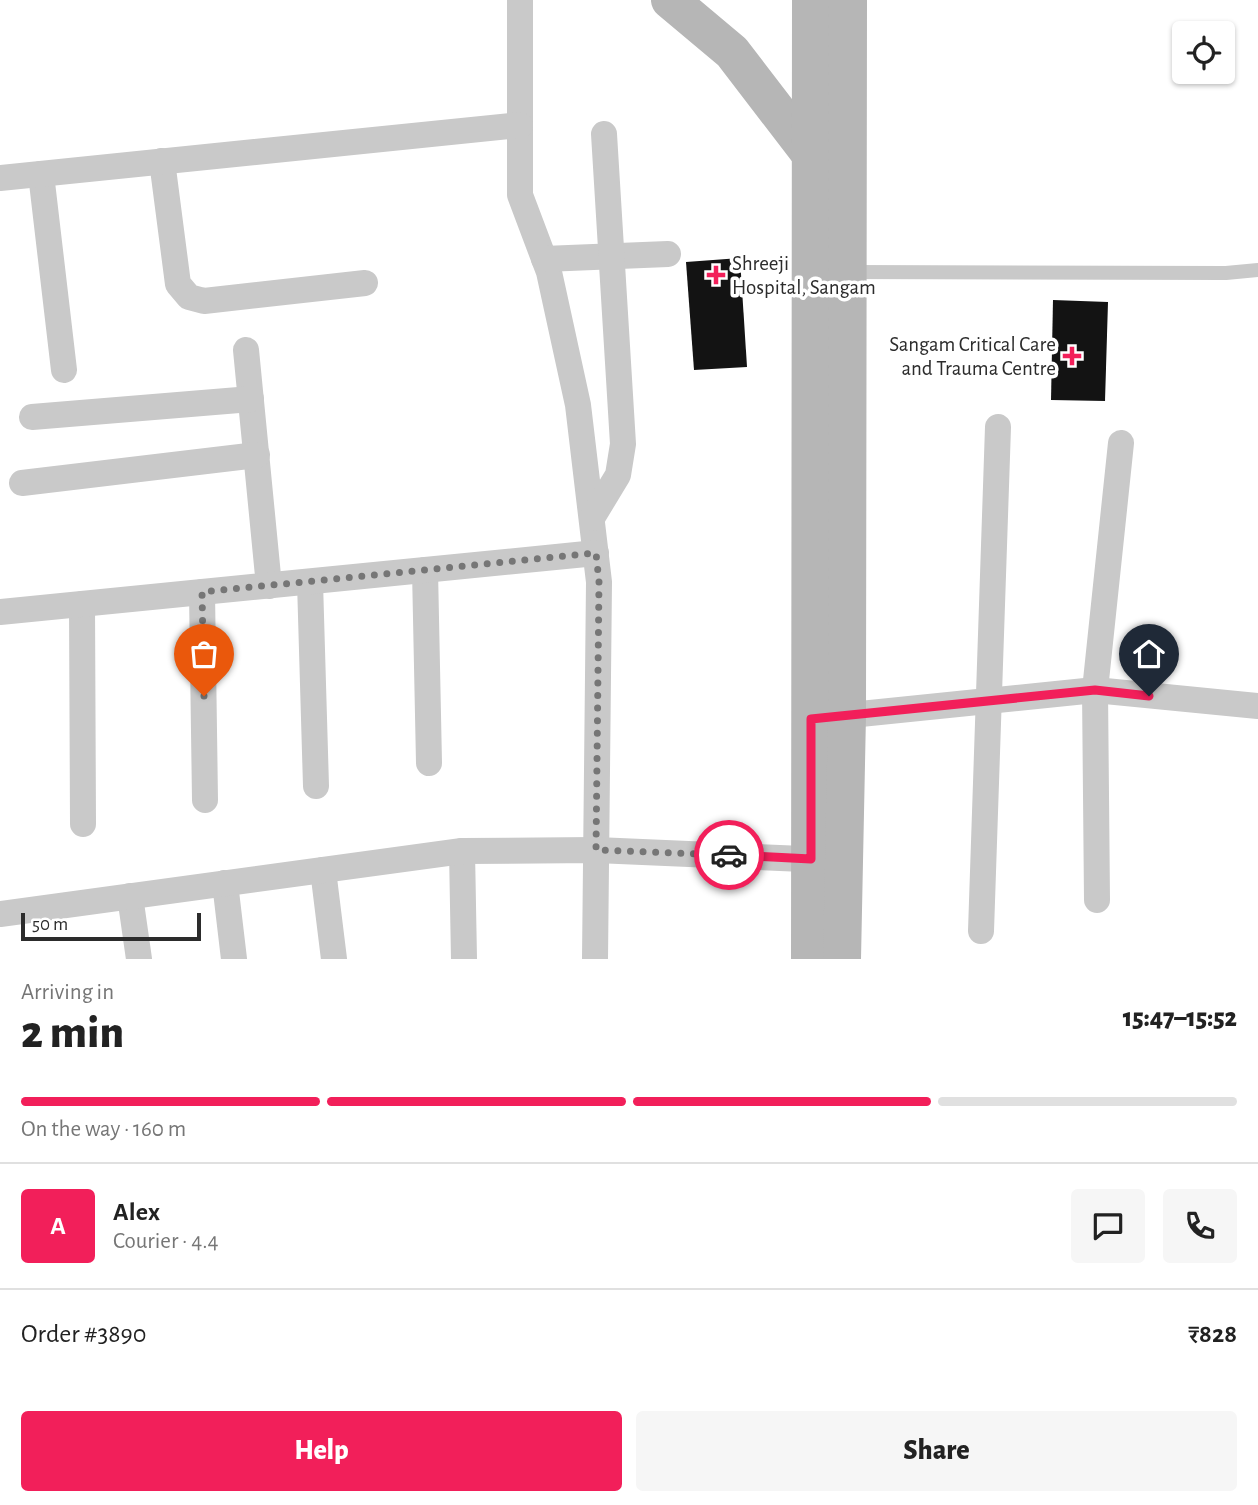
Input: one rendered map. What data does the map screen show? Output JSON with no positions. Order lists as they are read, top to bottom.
{
  "places": {
    "health": ["Shreeji Hospital, Sangam", "Sangam Critical Care and Trauma Centre"]
  },
  "scale_bar": "50 m",
  "page": {
    "scale": "50 m",
    "heading": ["2 min", "Arriving in", "15:47–15:52"],
    "panel": [
      "Alex",
      "Courier · 4.4",
      "Order #3890",
      "₹828"
    ],
    "bar": "On the way · 160 m",
    "round": "A",
    "buttons": ["Help", "Share"]
  }
}
